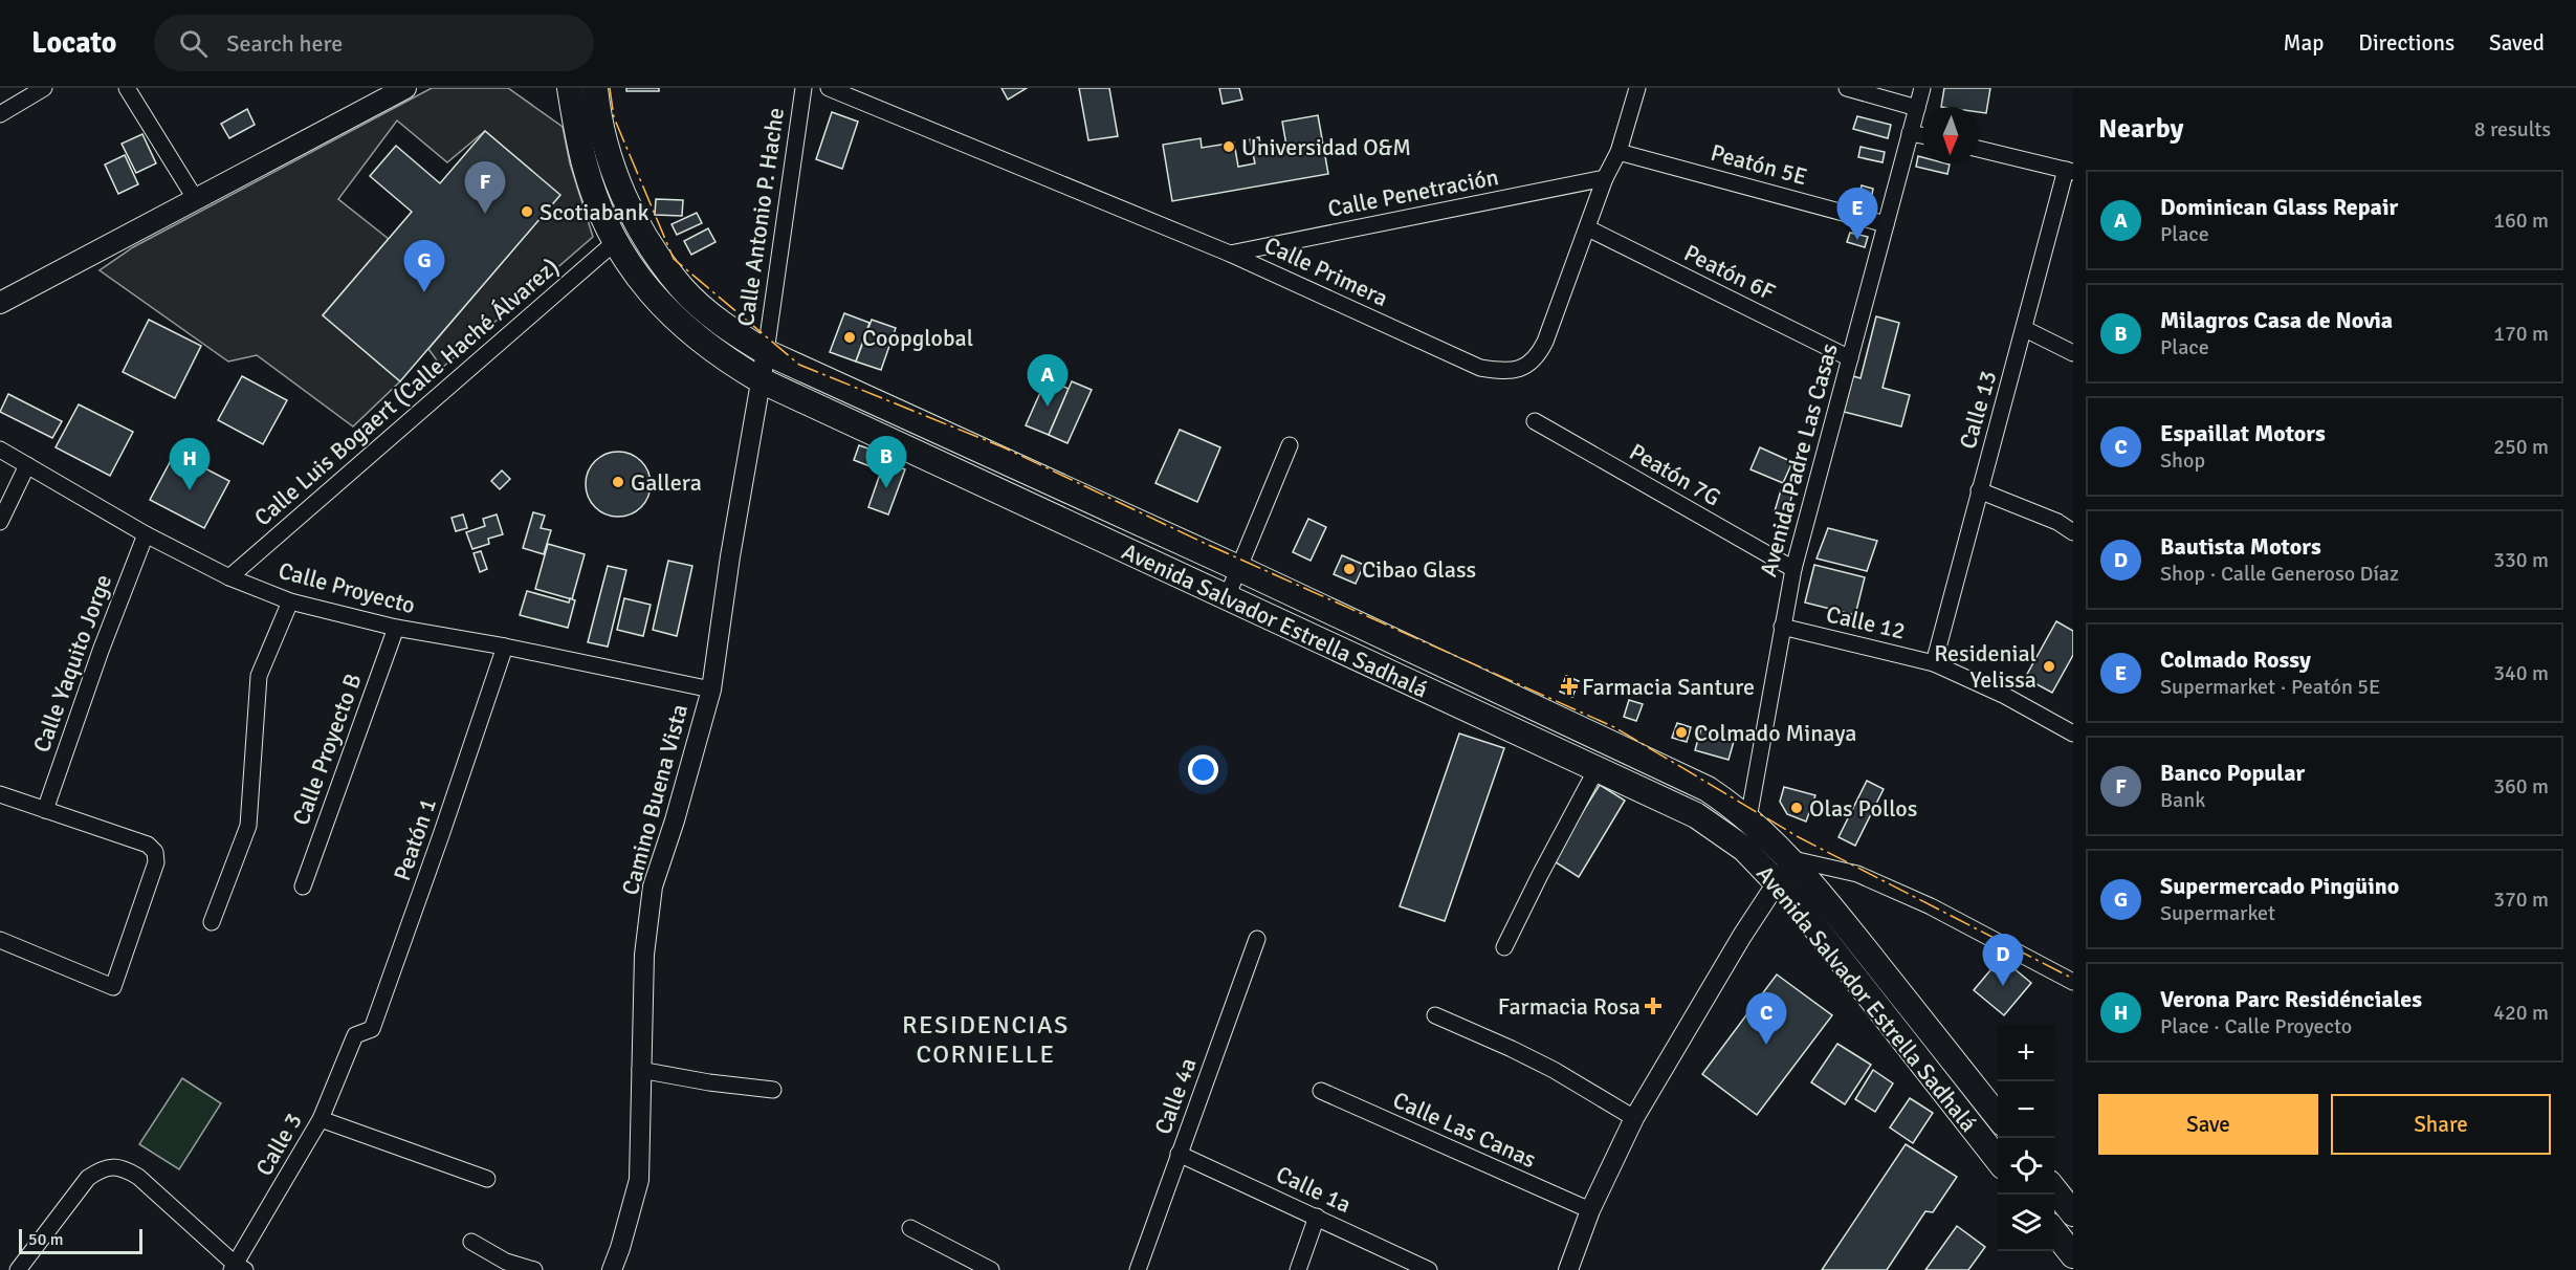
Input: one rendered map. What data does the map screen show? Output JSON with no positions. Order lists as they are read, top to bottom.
{
  "streets": {
    "highway": ["Avenida Salvador Estrella Sadhalá"],
    "street": [
      "Peatón 5E",
      "Calle Penetración",
      "Calle Antonio P. Hache",
      "Calle Primera",
      "Peatón 6F",
      "Calle Luis Bogaert (Calle Haché Álvarez)",
      "Calle 13",
      "Avenida Padre Las Casas",
      "Peatón 7G",
      "Calle Proyecto",
      "Calle 12",
      "Calle Yaquito Jorge",
      "Calle Proyecto B",
      "Camino Buena Vista",
      "Peatón 1",
      "Calle 4a",
      "Calle Las Canas",
      "Calle 3",
      "Calle 1a"
    ]
  },
  "crossings": [
    ["Peatón 5E", "Calle Primera"],
    ["Peatón 5E", "Avenida Padre Las Casas"],
    ["Calle Penetración", "Calle Primera"],
    ["Calle Antonio P. Hache", "Avenida Salvador Estrella Sadhalá"],
    ["Calle Antonio P. Hache", "Camino Buena Vista"],
    ["Calle Primera", "Peatón 6F"],
    ["Peatón 6F", "Avenida Padre Las Casas"],
    ["Calle Luis Bogaert (Calle Haché Álvarez)", "Calle Proyecto"],
    ["Calle Luis Bogaert (Calle Haché Álvarez)", "Avenida Salvador Estrella Sadhalá"],
    ["Calle 13", "Calle 12"],
    ["Avenida Padre Las Casas", "Peatón 7G"],
    ["Avenida Padre Las Casas", "Avenida Salvador Estrella Sadhalá"],
    ["Avenida Padre Las Casas", "Calle 12"],
    ["Calle Proyecto", "Calle Yaquito Jorge"],
    ["Calle Proyecto", "Calle Proyecto B"],
    ["Calle Proyecto", "Camino Buena Vista"],
    ["Calle Proyecto", "Peatón 1"],
    ["Avenida Salvador Estrella Sadhalá", "Camino Buena Vista"],
    ["Peatón 1", "Calle 3"],
    ["Calle 4a", "Calle 1a"]
  ],
  "districts": ["RESIDENCIAS CORNIELLE"],
  "places": {
    "other": [
      "Universidad O&M",
      "Scotiabank",
      "Coopglobal",
      "Gallera",
      "Cibao Glass",
      "Residenial Yelissa",
      "Colmado Minaya",
      "Olas Pollos"
    ],
    "health": ["Farmacia Santure", "Farmacia Rosa"]
  },
  "scale_bar": "50 m",
  "north": "bottom",
  "page": {
    "header": "Locato",
    "search": "Search here",
    "nav": ["Map", "Directions", "Saved"],
    "heading": ["Nearby", "8 results"],
    "pins": [
      "F",
      "E",
      "G",
      "A",
      "B",
      "H",
      "D",
      "C"
    ],
    "list": [
      {
        "mark": "A",
        "name": "Dominican Glass Repair",
        "note": "Place",
        "value": "160 m"
      },
      {
        "mark": "B",
        "name": "Milagros Casa de Novia",
        "note": "Place",
        "value": "170 m"
      },
      {
        "mark": "C",
        "name": "Espaillat Motors",
        "note": "Shop",
        "value": "250 m"
      },
      {
        "mark": "D",
        "name": "Bautista Motors",
        "note": "Shop · Calle Generoso Díaz",
        "value": "330 m"
      },
      {
        "mark": "E",
        "name": "Colmado Rossy",
        "note": "Supermarket · Peatón 5E",
        "value": "340 m"
      },
      {
        "mark": "F",
        "name": "Banco Popular",
        "note": "Bank",
        "value": "360 m"
      },
      {
        "mark": "G",
        "name": "Supermercado Pingüino",
        "note": "Supermarket",
        "value": "370 m"
      },
      {
        "mark": "H",
        "name": "Verona Parc Residénciales",
        "note": "Place · Calle Proyecto",
        "value": "420 m"
      }
    ],
    "map_buttons": ["+", "−"],
    "buttons": ["Save", "Share"],
    "scale": "50 m"
  }
}
